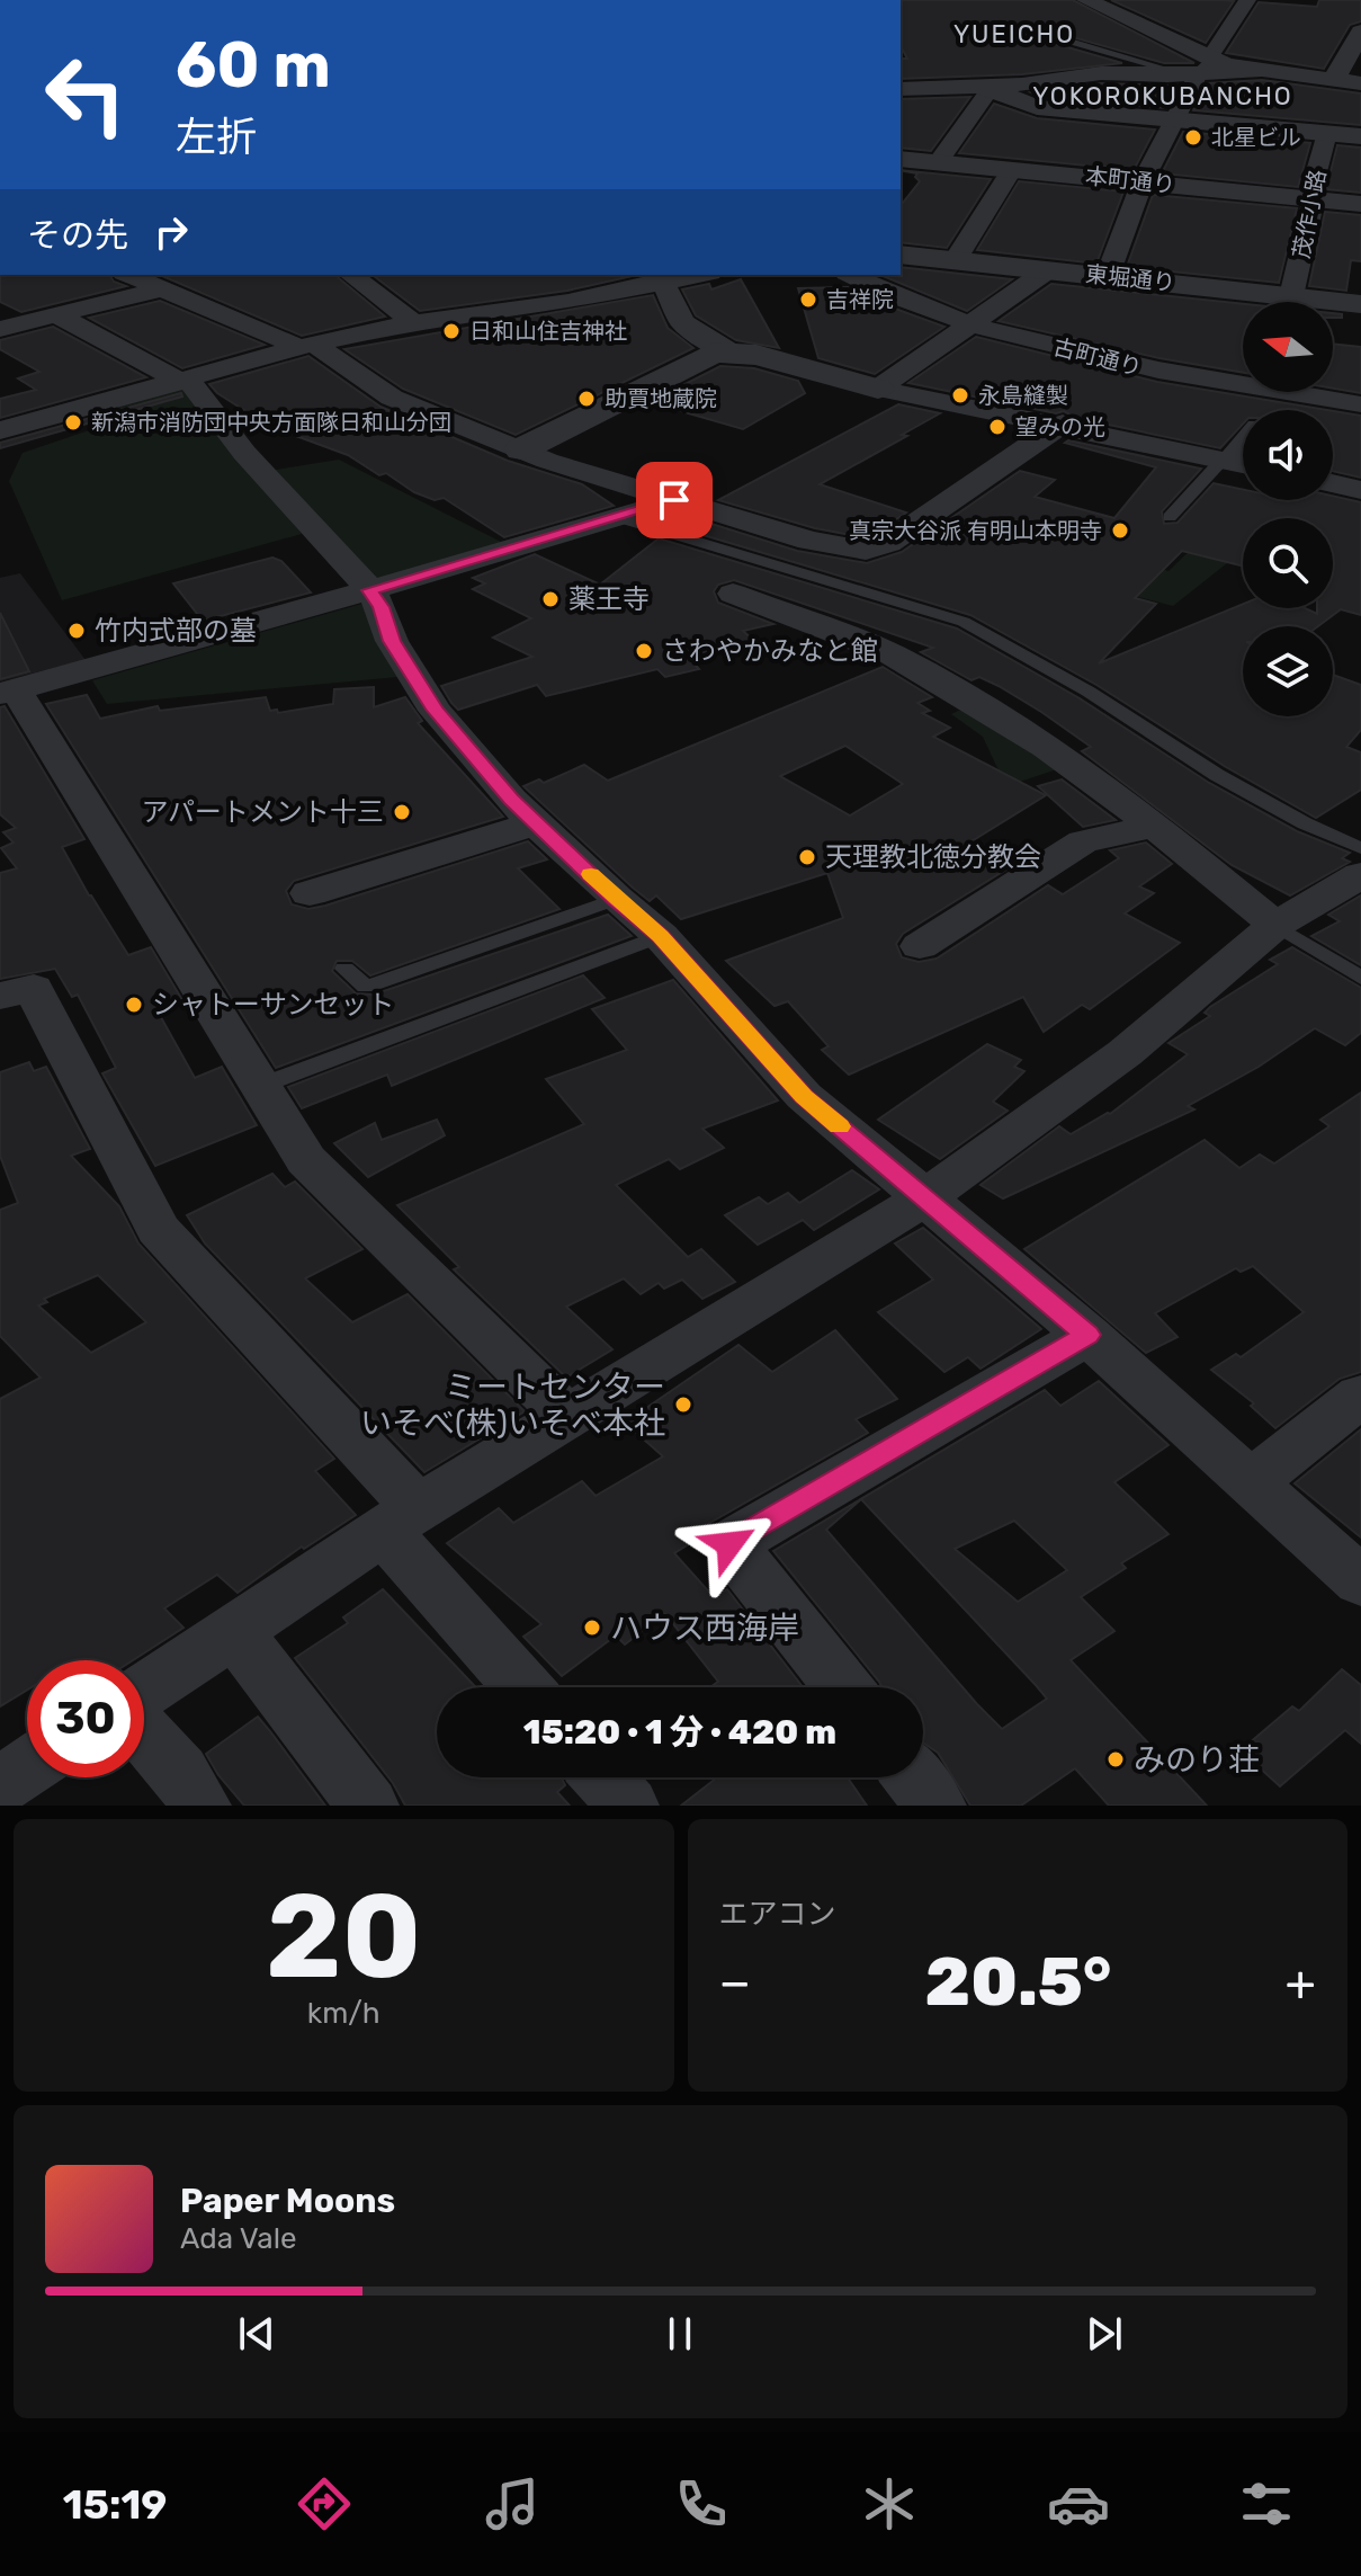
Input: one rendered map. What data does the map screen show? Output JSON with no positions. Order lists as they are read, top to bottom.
{
  "streets": {
    "street": [
      "本町通り",
      "茂作小路",
      "東堀通り",
      "古町通り"
    ]
  },
  "crossings": [
    ["本町通り", "茂作小路"],
    ["茂作小路", "東堀通り"]
  ],
  "districts": ["YUEICHO", "YOKOROKUBANCHO"],
  "places": [
    "北星ビル",
    "吉祥院",
    "日和山住吉神社",
    "永島縫製",
    "助賈地蔵院",
    "新潟市消防団中央方面隊日和山分団",
    "望みの光",
    "真宗大谷派 有明山本明寺",
    "薬王寺",
    "竹内式部の墓",
    "さわやかみなと館",
    "アパートメント十三",
    "天理教北徳分教会",
    "シャトーサンセット",
    "ミートセンター いそべ(株)いそべ本社",
    "ハウス西海岸",
    "みのり荘"
  ],
  "north": "left",
  "page": {
    "turn": ["60 m", "左折"],
    "then": "その先",
    "limit": "30",
    "trip": "15:20 · 1 分 · 420 m",
    "tile": [
      ["20", "km/h"],
      "エアコン"
    ],
    "heat": ["−", "20.5°", "+"],
    "song": ["Paper Moons", "Ada Vale"],
    "tabs": "15:19"
  }
}
